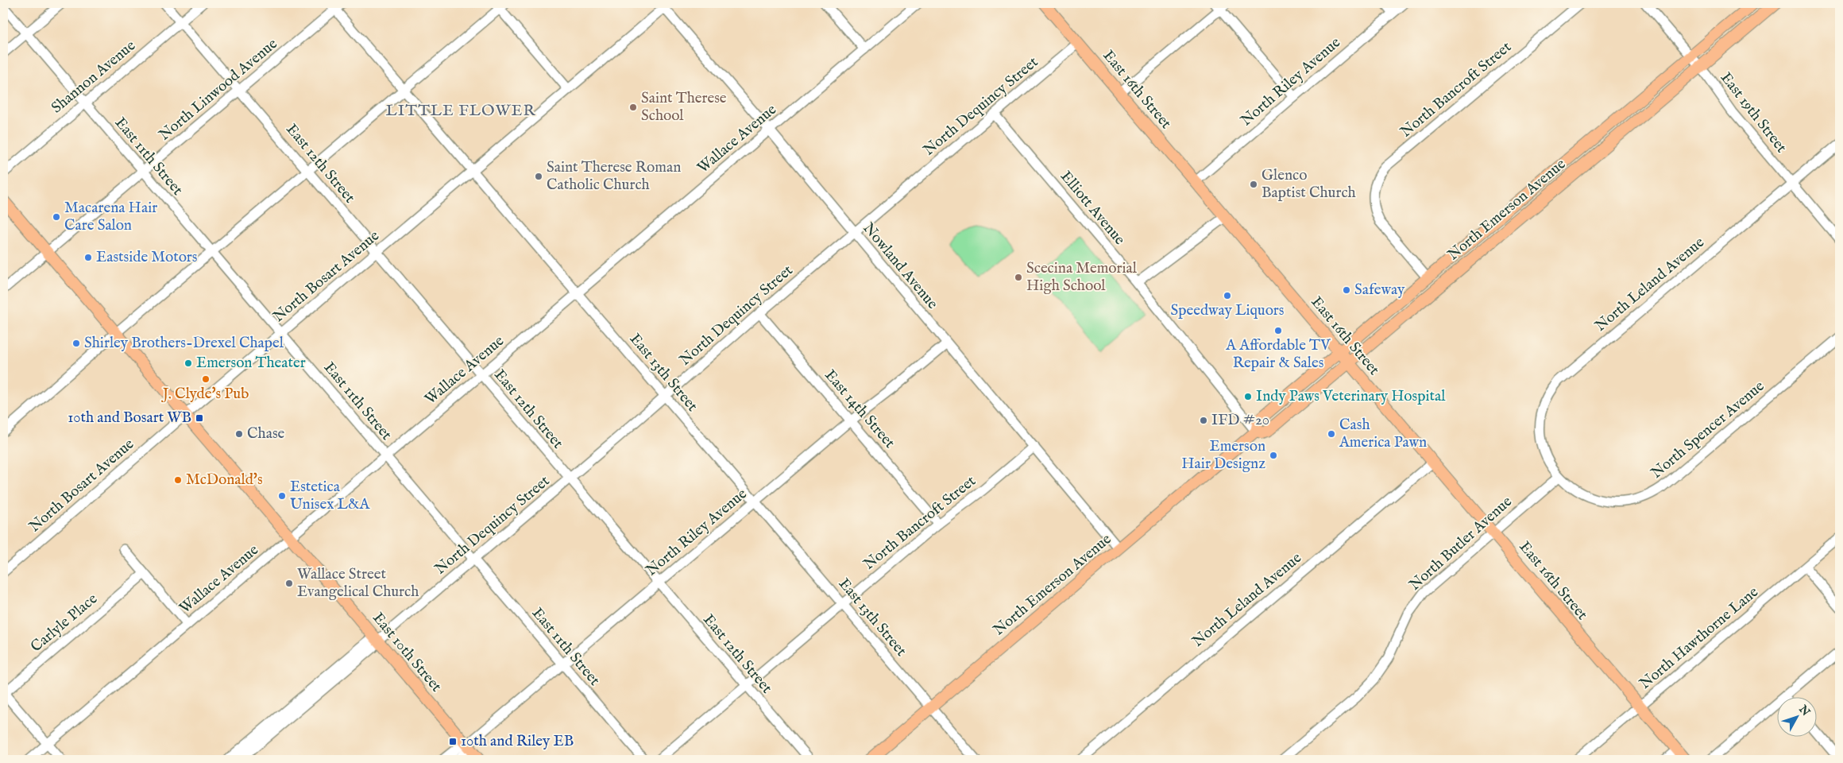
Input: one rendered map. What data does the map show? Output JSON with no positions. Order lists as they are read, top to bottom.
{
  "streets": {
    "main road": ["East 16th Street", "North Emerson Avenue", "East 10th Street"],
    "street": [
      "Shannon Avenue",
      "North Riley Avenue",
      "North Linwood Avenue",
      "North Bancroft Street",
      "North Dequincy Street",
      "East 19th Street",
      "Wallace Avenue",
      "East 11th Street",
      "East 12th Street",
      "Elliott Avenue",
      "Nowland Avenue",
      "North Bosart Avenue",
      "North Leland Avenue",
      "East 13th Street",
      "East 14th Street",
      "North Spencer Avenue",
      "North Butler Avenue",
      "Carlyle Place",
      "North Hawthorne Lane"
    ]
  },
  "crossings": [
    ["Shannon Avenue", "East 11th Street"],
    ["Shannon Avenue", "East 12th Street"],
    ["North Riley Avenue", "East 16th Street"],
    ["North Riley Avenue", "East 11th Street"],
    ["North Riley Avenue", "East 12th Street"],
    ["North Riley Avenue", "Nowland Avenue"],
    ["North Riley Avenue", "East 13th Street"],
    ["North Riley Avenue", "East 14th Street"],
    ["North Riley Avenue", "East 10th Street"],
    ["North Linwood Avenue", "East 11th Street"],
    ["North Linwood Avenue", "East 12th Street"],
    ["North Linwood Avenue", "East 13th Street"],
    ["North Linwood Avenue", "East 10th Street"],
    ["East 16th Street", "North Dequincy Street"],
    ["East 16th Street", "North Emerson Avenue"],
    ["East 16th Street", "North Leland Avenue"],
    ["East 16th Street", "North Butler Avenue"],
    ["East 16th Street", "North Hawthorne Lane"],
    ["North Bancroft Street", "East 12th Street"],
    ["North Bancroft Street", "North Emerson Avenue"],
    ["North Bancroft Street", "Nowland Avenue"],
    ["North Bancroft Street", "East 13th Street"],
    ["North Bancroft Street", "East 14th Street"],
    ["North Dequincy Street", "East 11th Street"],
    ["North Dequincy Street", "East 12th Street"],
    ["North Dequincy Street", "Elliott Avenue"],
    ["North Dequincy Street", "Nowland Avenue"],
    ["North Dequincy Street", "East 13th Street"],
    ["North Dequincy Street", "East 14th Street"],
    ["North Dequincy Street", "East 10th Street"],
    ["East 19th Street", "North Emerson Avenue"],
    ["East 19th Street", "North Leland Avenue"],
    ["Wallace Avenue", "East 11th Street"],
    ["Wallace Avenue", "East 12th Street"],
    ["Wallace Avenue", "Nowland Avenue"],
    ["Wallace Avenue", "East 13th Street"],
    ["Wallace Avenue", "East 10th Street"],
    ["East 11th Street", "North Bosart Avenue"],
    ["East 12th Street", "North Bosart Avenue"],
    ["Elliott Avenue", "North Emerson Avenue"],
    ["North Emerson Avenue", "Nowland Avenue"],
    ["North Emerson Avenue", "East 13th Street"],
    ["Nowland Avenue", "North Bosart Avenue"],
    ["North Bosart Avenue", "East 13th Street"],
    ["North Bosart Avenue", "East 10th Street"],
    ["North Leland Avenue", "North Spencer Avenue"],
    ["North Leland Avenue", "North Butler Avenue"],
    ["North Spencer Avenue", "North Butler Avenue"]
  ],
  "districts": ["LITTLE FLOWER"],
  "places": {
    "other": [
      "Saint Therese School",
      "Saint Therese Roman Catholic Church",
      "Glenco Baptist Church",
      "Macarena Hair Care Salon",
      "Eastside Motors",
      "Scecina Memorial High School",
      "Safeway",
      "Speedway Liquors",
      "A Affordable TV Repair & Sales",
      "Shirley Brothers-Drexel Chapel",
      "Emerson Theater",
      "J. Clyde's Pub",
      "Indy Paws Veterinary Hospital",
      "IFD #20",
      "Chase",
      "Cash America Pawn",
      "Emerson Hair Designz",
      "McDonald's",
      "Estetica Unisex L&A",
      "Wallace Street Evangelical Church"
    ],
    "transit": ["10th and Bosart WB", "10th and Riley EB"]
  },
  "north": "top right"
}
